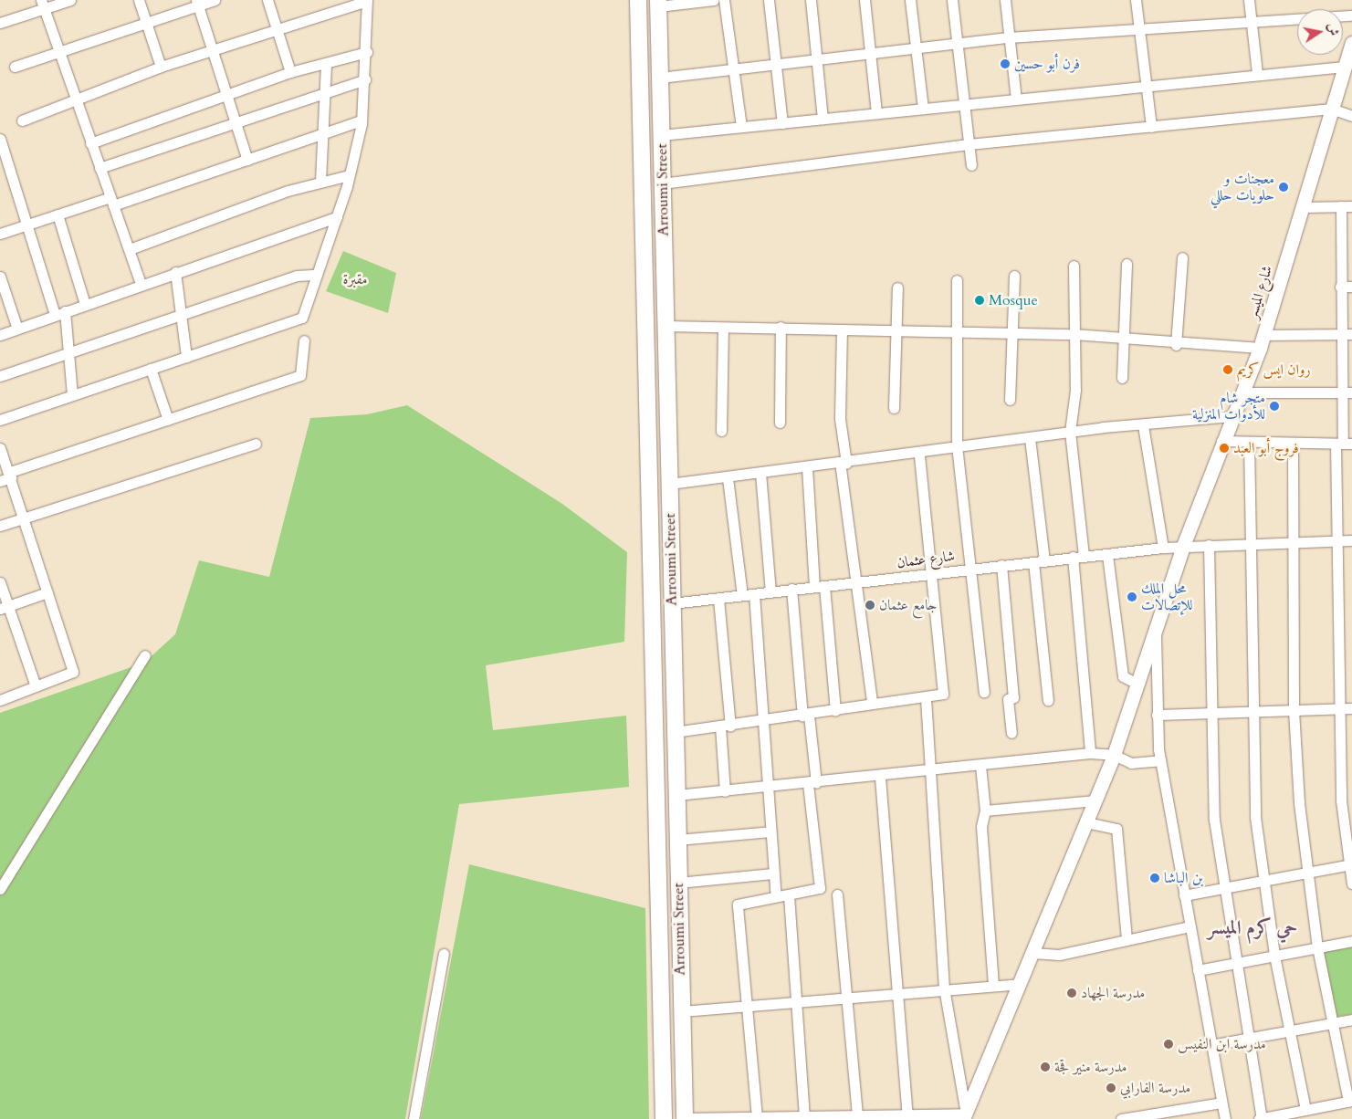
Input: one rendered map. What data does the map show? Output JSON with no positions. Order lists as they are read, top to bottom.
{
  "streets": {
    "main road": ["Arroumi Street", "شارع الميسر"],
    "street": ["شارع عثمان"]
  },
  "crossings": [
    ["Arroumi Street", "شارع عثمان"],
    ["شارع الميسر", "شارع عثمان"]
  ],
  "districts": ["حي كرم الميسر"],
  "parks": ["مقبرة"],
  "places": [
    "فرن أبو حسين",
    "معجنات و حلويات حللي",
    "Mosque",
    "روان ايس كريم",
    "متجر شام للأدوات المنزلية",
    "فروج أبو العبد",
    "محل الملك للإتصالات",
    "جامع عثمان",
    "بن الباشا",
    "مدرسة الجهاد",
    "مدرسة ابن النفيس",
    "مدرسة منير قجة",
    "مدرسة الفارابي"
  ],
  "north": "right"
}
